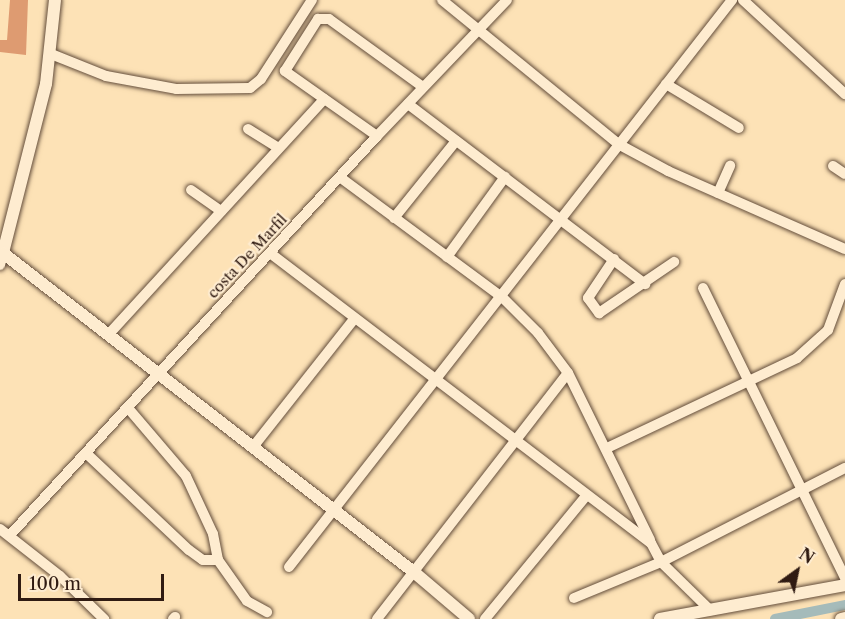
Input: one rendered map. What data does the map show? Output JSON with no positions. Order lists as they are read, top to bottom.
{
  "streets": {
    "street": ["costa De Marfil"]
  },
  "scale_bar": "100 m",
  "north": "top right"
}
